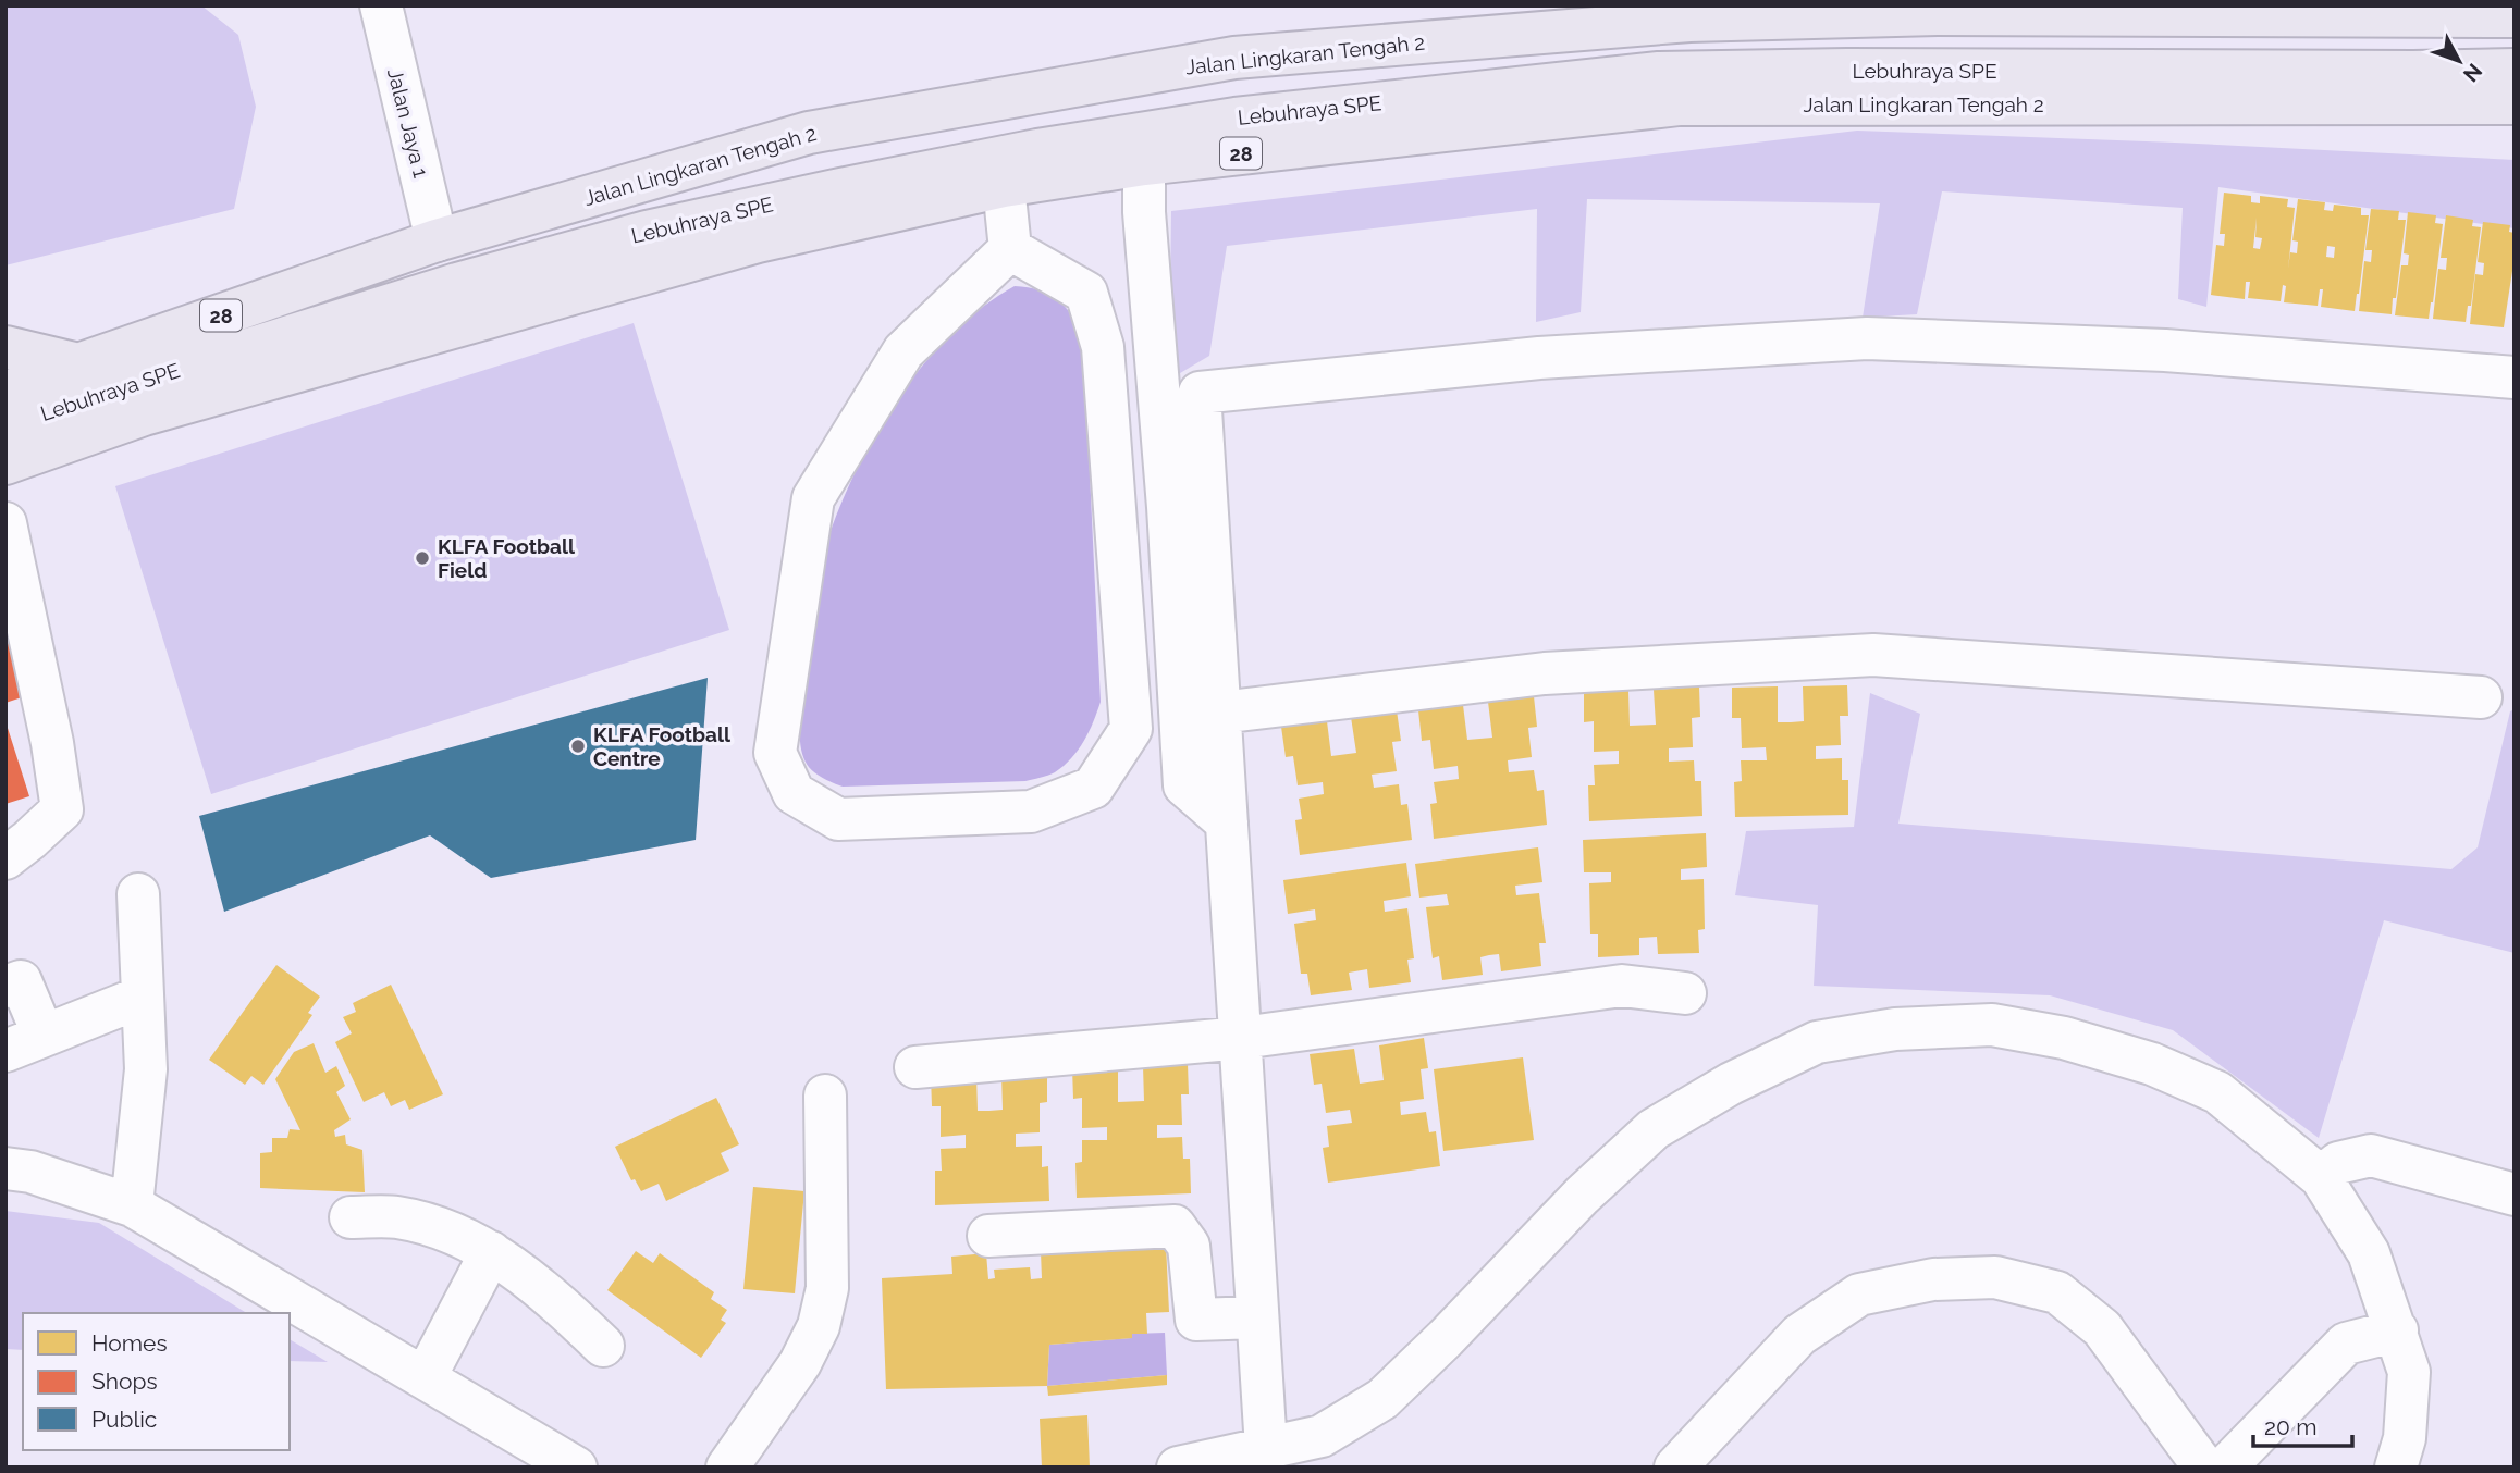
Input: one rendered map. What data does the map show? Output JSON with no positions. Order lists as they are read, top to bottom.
{
  "streets": {
    "highway": ["Jalan Lingkaran Tengah 2", "Lebuhraya SPE", "28"],
    "street": ["Jalan Jaya 1"]
  },
  "crossings": [
    ["Jalan Lingkaran Tengah 2", "Jalan Jaya 1"]
  ],
  "places": ["KLFA Football Field", "KLFA Football Centre"],
  "legend": ["Homes", "Shops", "Public"],
  "scale_bar": "20 m",
  "north": "bottom right"
}
